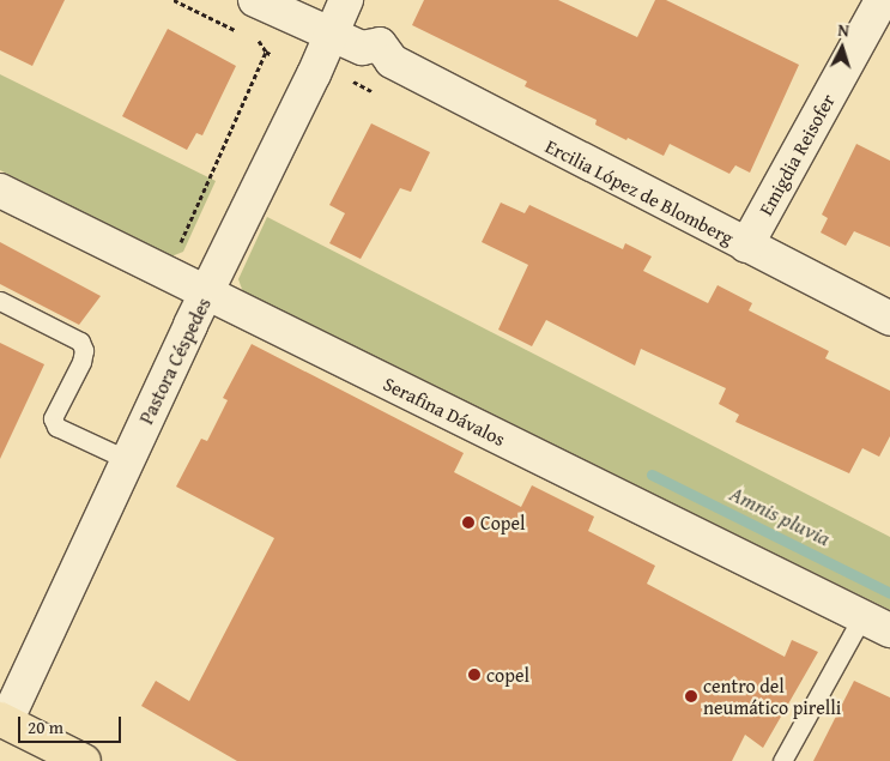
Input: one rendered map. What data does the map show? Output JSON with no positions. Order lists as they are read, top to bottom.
{
  "streets": {
    "street": [
      "Emigdia Reisofer",
      "Ercilia López de Blomberg",
      "Pastora Céspedes",
      "Serafina Dávalos"
    ]
  },
  "crossings": [
    ["Emigdia Reisofer", "Ercilia López de Blomberg"],
    ["Ercilia López de Blomberg", "Pastora Céspedes"],
    ["Pastora Céspedes", "Serafina Dávalos"]
  ],
  "water": ["Amnis pluvia"],
  "places": ["Copel", "copel", "centro del neumático pirelli"],
  "scale_bar": "20 m",
  "north": "top"
}
